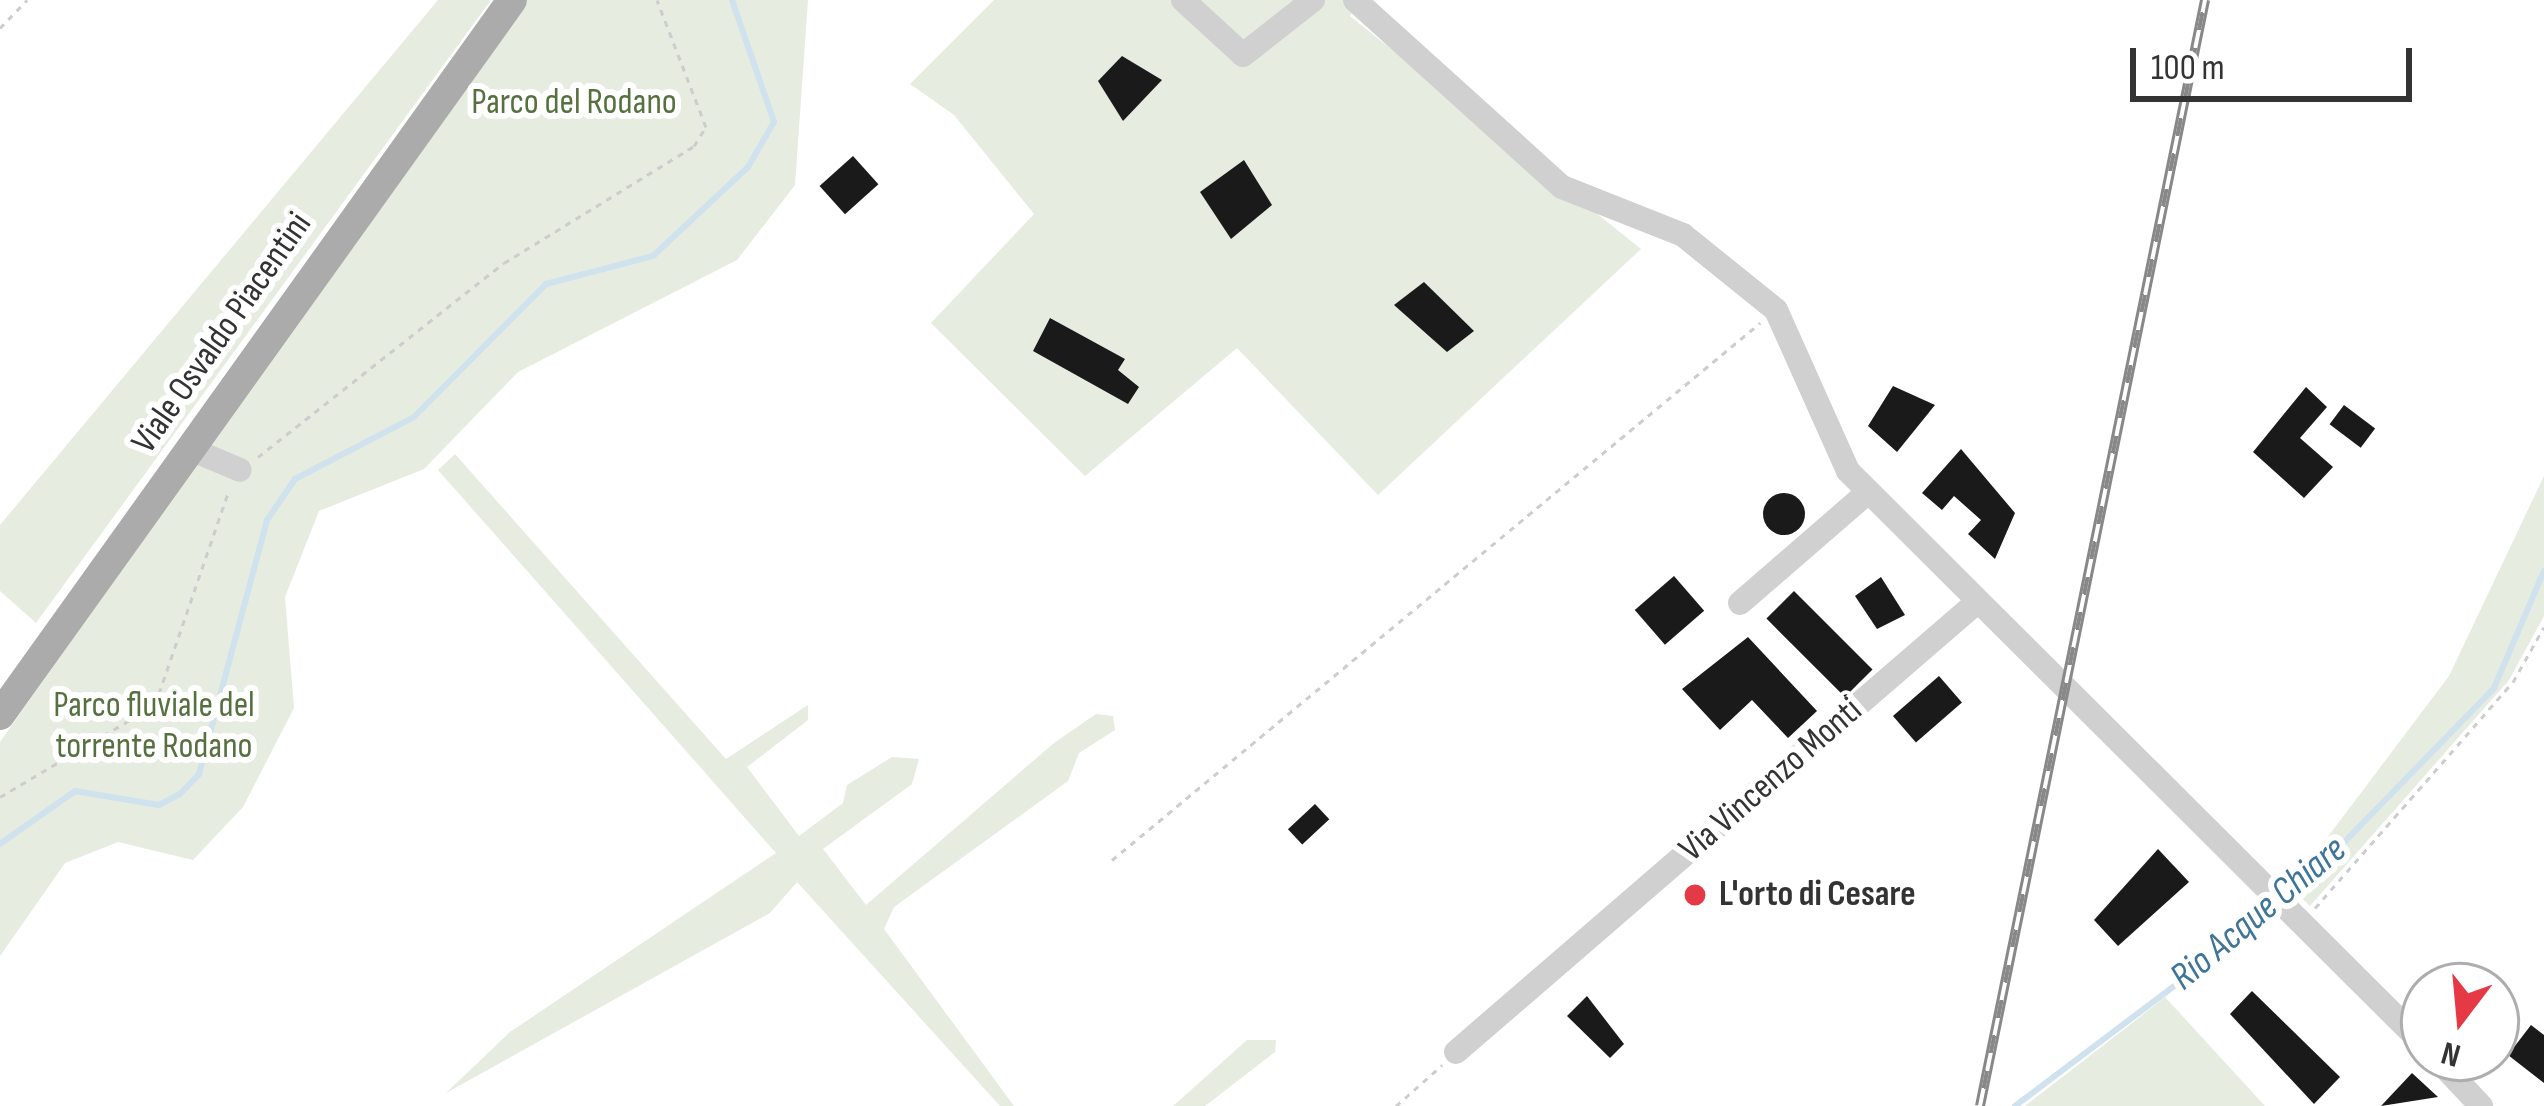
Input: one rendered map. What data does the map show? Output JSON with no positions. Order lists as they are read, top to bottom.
{
  "streets": {
    "main road": ["Viale Osvaldo Piacentini"],
    "street": ["Via Vincenzo Monti"]
  },
  "water": ["Rio Acque Chiare"],
  "parks": ["Parco del Rodano", "Parco fluviale del torrente Rodano"],
  "places": ["L'orto di Cesare"],
  "scale_bar": "100 m",
  "north": "bottom"
}
